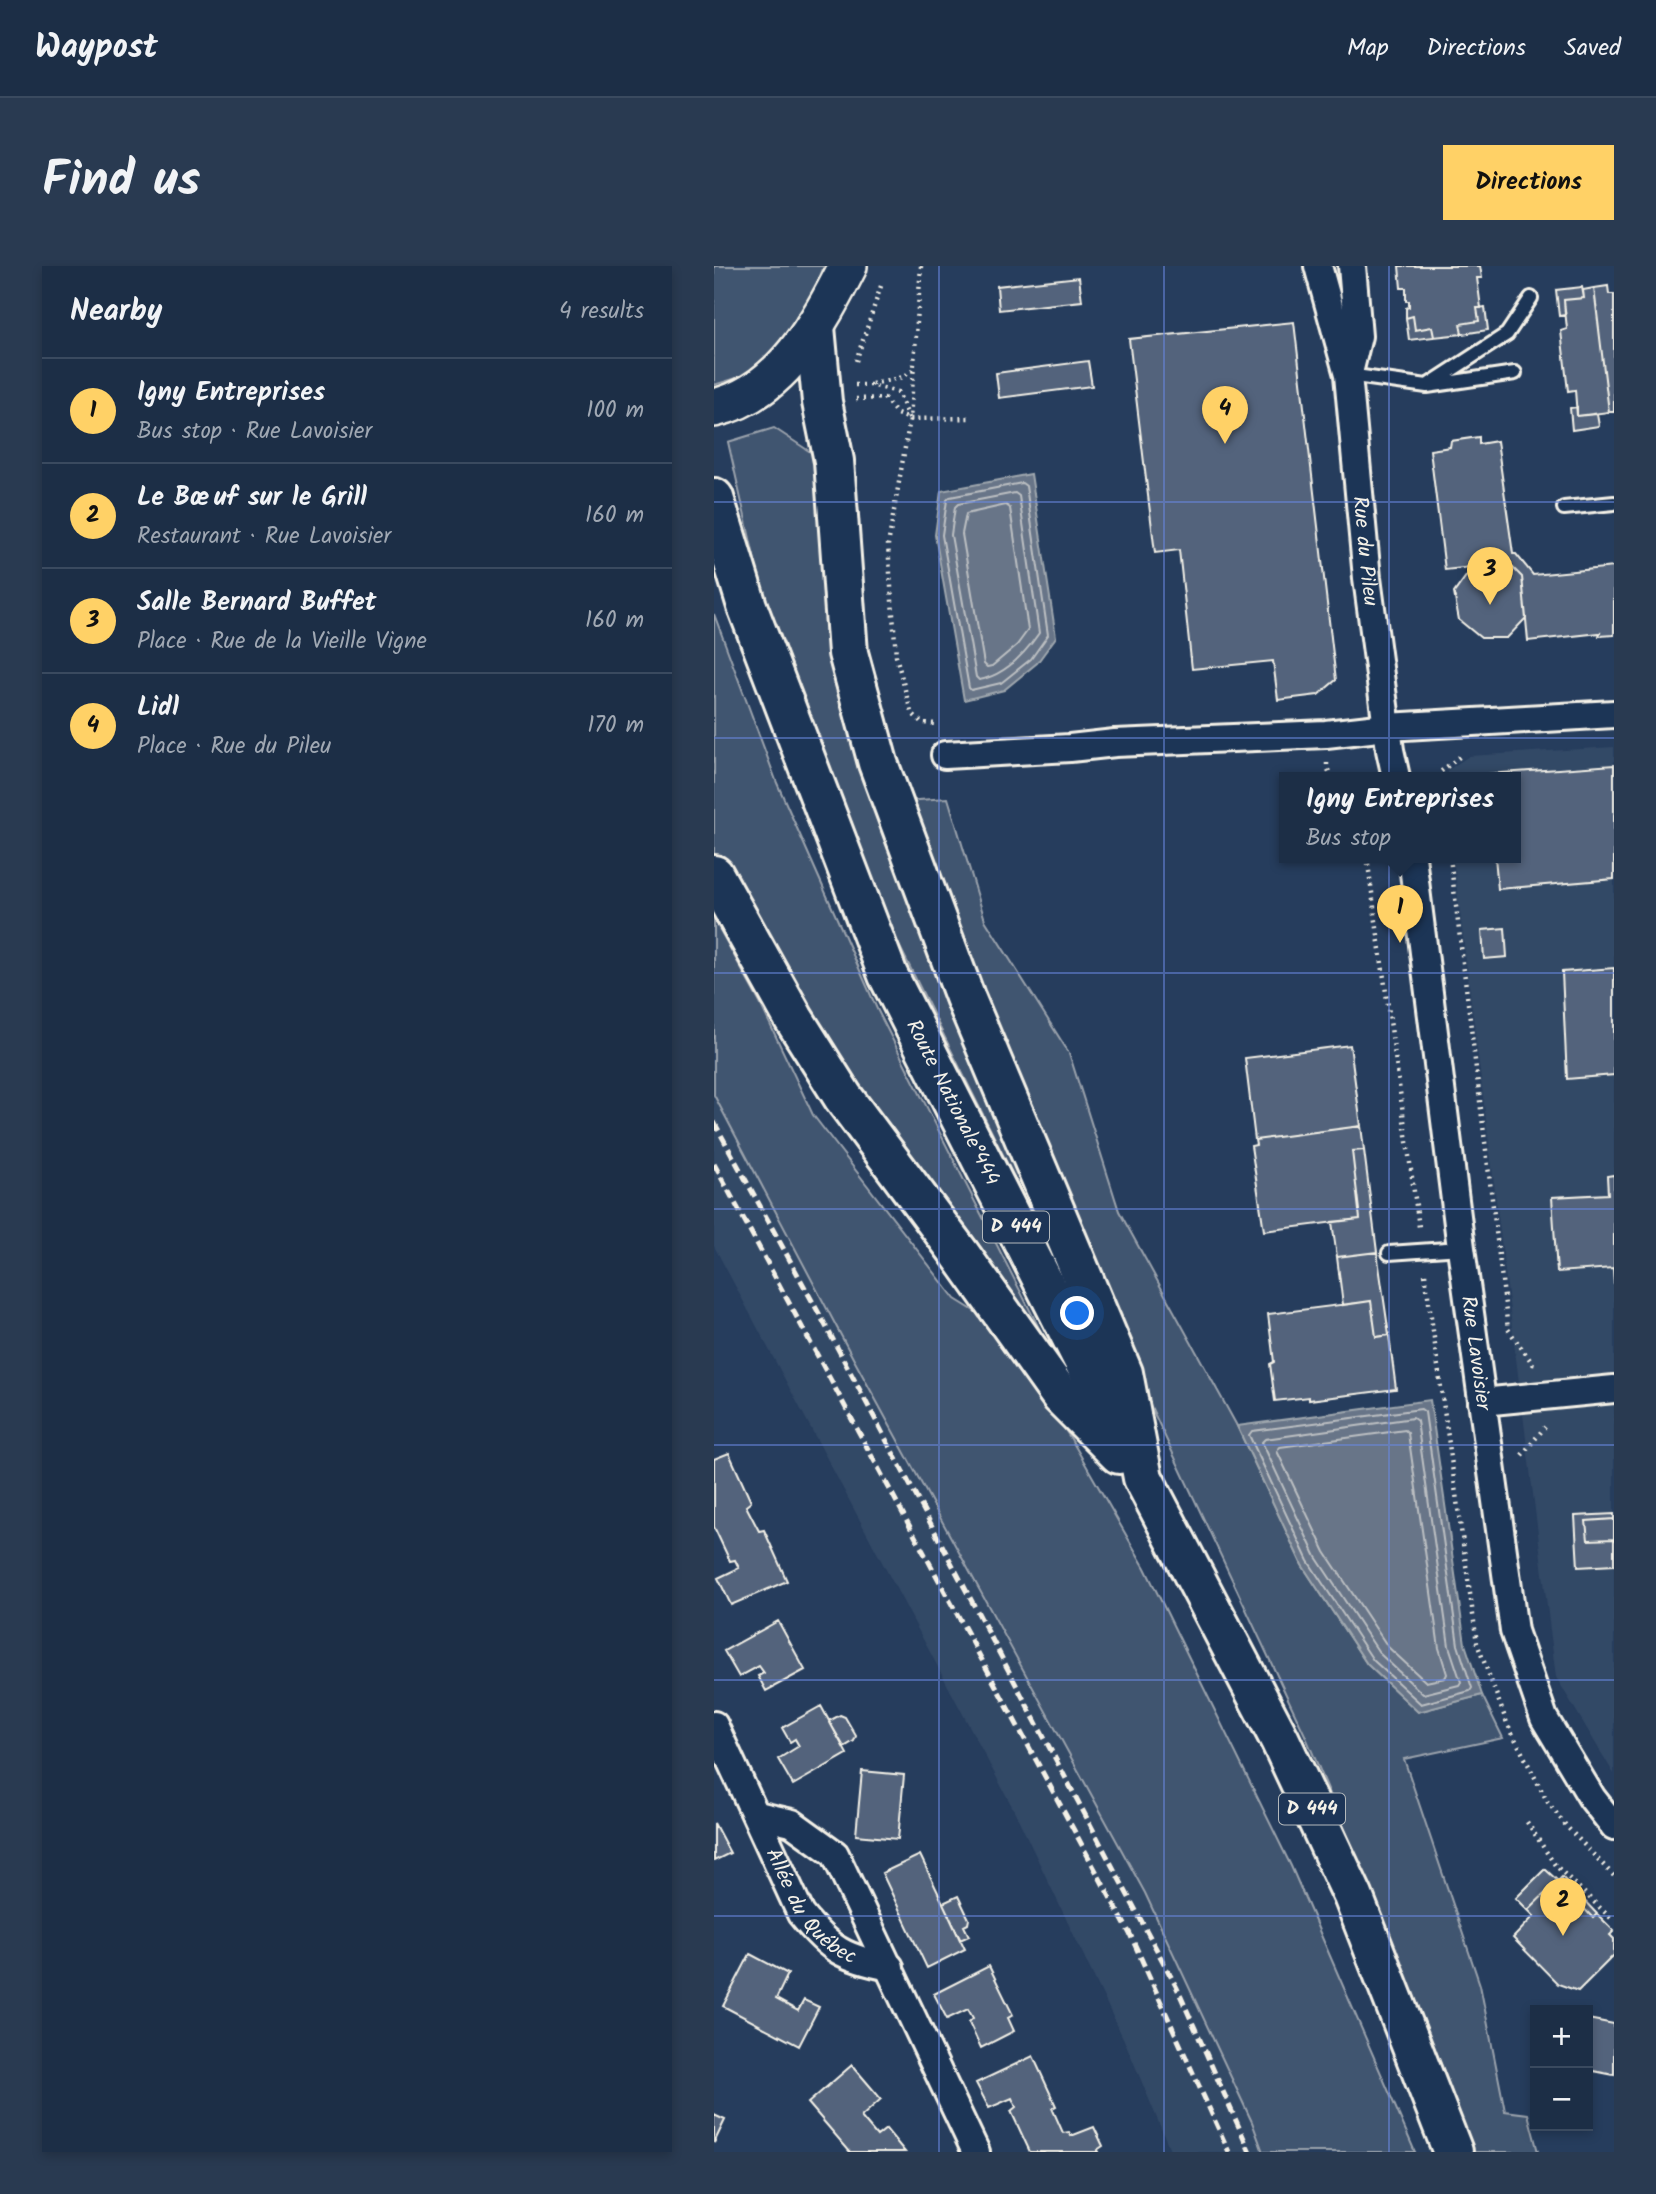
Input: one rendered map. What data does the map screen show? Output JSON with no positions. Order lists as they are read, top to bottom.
{
  "streets": {
    "main road": ["Route Nationale°444", "D 444"],
    "street": ["Rue du Pileu", "Rue Lavoisier", "Allée du Québec"]
  },
  "crossings": [
    ["Route Nationale°444", "D 444"]
  ],
  "page": {
    "header": "Waypost",
    "nav": ["Map", "Directions", "Saved"],
    "title": "Find us",
    "buttons": "Directions",
    "heading": ["Nearby", "4 results"],
    "list": [
      {
        "mark": "1",
        "name": "Igny Entreprises",
        "note": "Bus stop · Rue Lavoisier",
        "value": "100 m"
      },
      {
        "mark": "2",
        "name": "Le Bœuf sur le Grill",
        "note": "Restaurant · Rue Lavoisier",
        "value": "160 m"
      },
      {
        "mark": "3",
        "name": "Salle Bernard Buffet",
        "note": "Place · Rue de la Vieille Vigne",
        "value": "160 m"
      },
      {
        "mark": "4",
        "name": "Lidl",
        "note": "Place · Rue du Pileu",
        "value": "170 m"
      }
    ],
    "pins": [
      "4",
      "3",
      "1",
      "2"
    ],
    "popup": ["Igny Entreprises", "Bus stop"],
    "map_buttons": ["+", "−"]
  }
}
